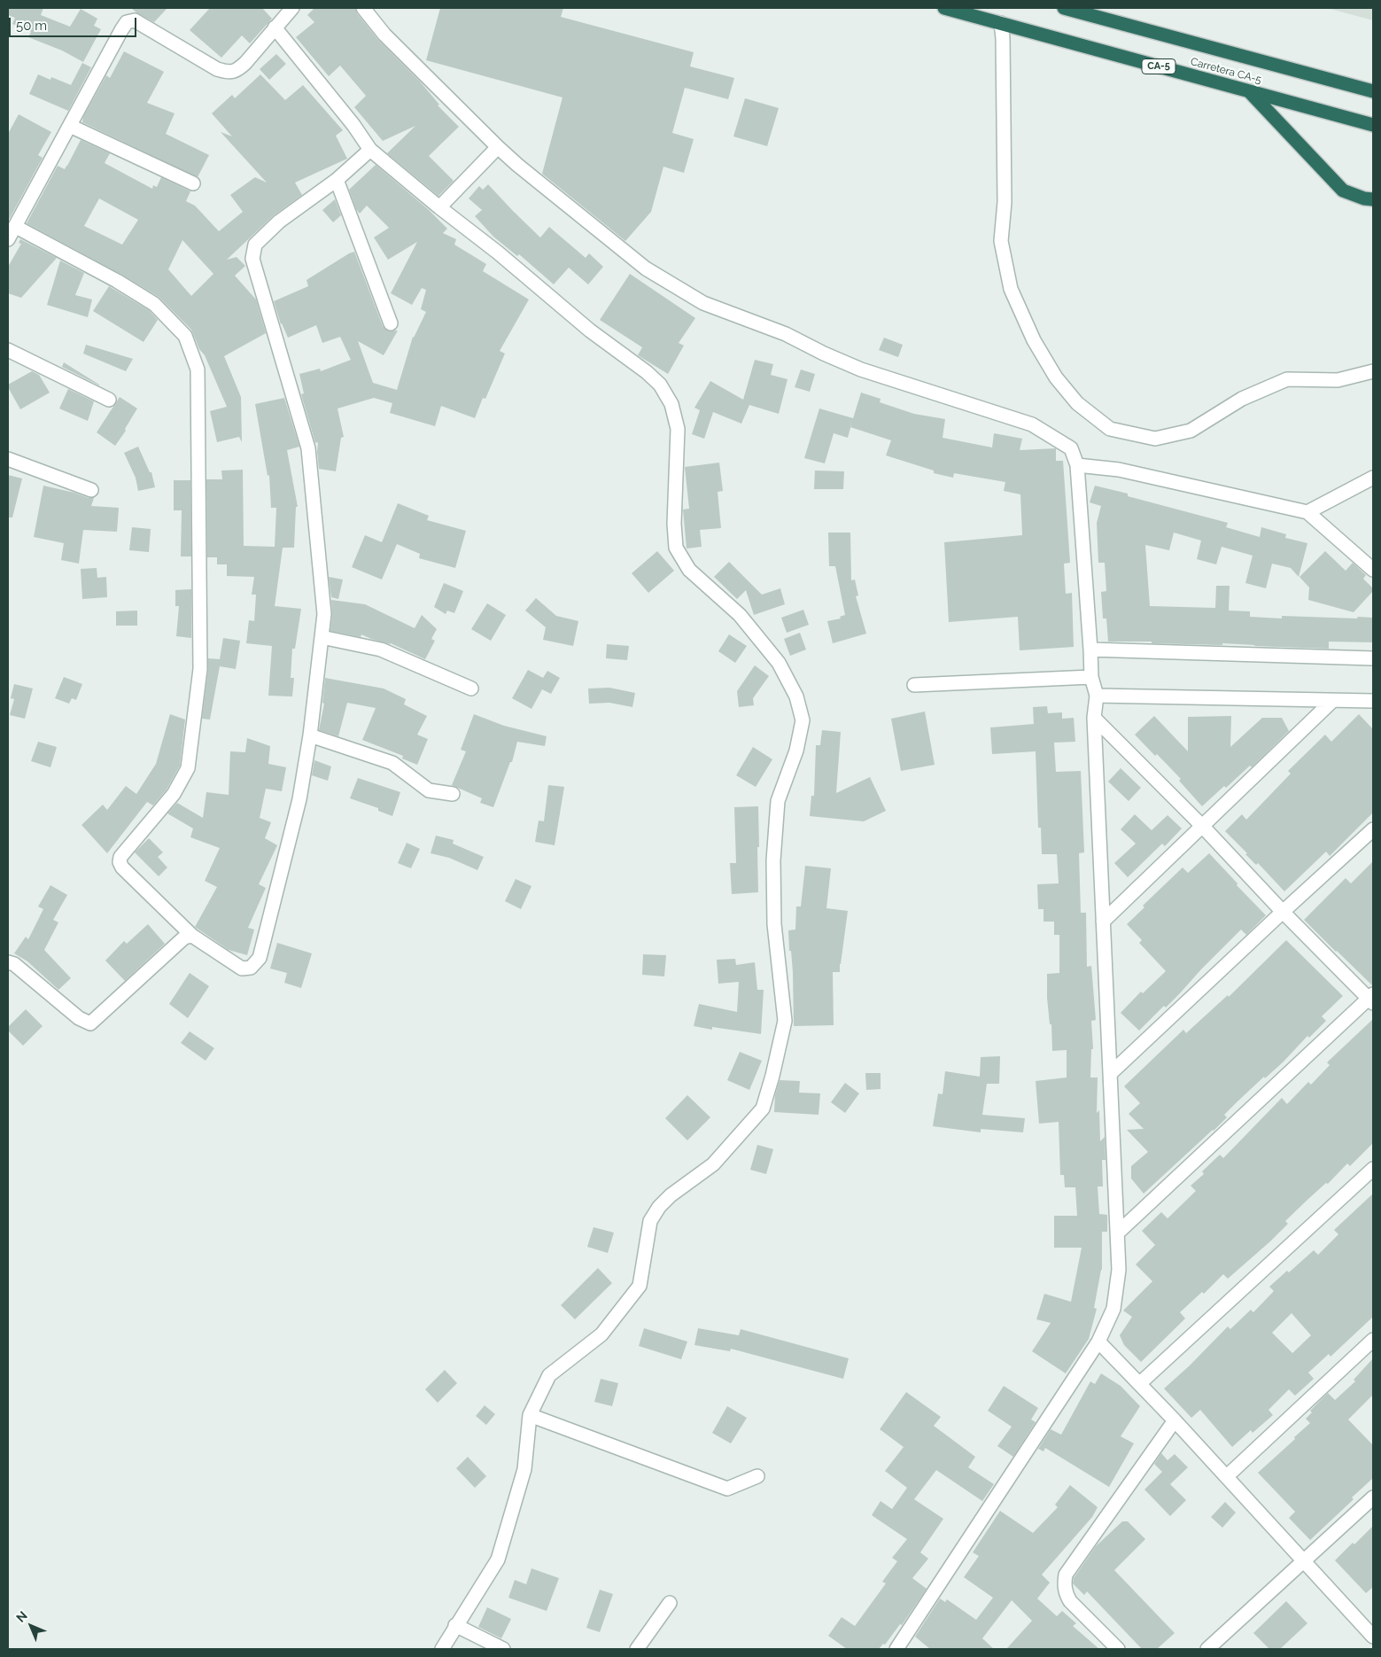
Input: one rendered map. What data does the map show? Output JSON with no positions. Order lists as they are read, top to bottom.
{
  "streets": {
    "highway": ["CA-5", "Carretera CA-5"]
  },
  "scale_bar": "50 m",
  "north": "top left"
}
